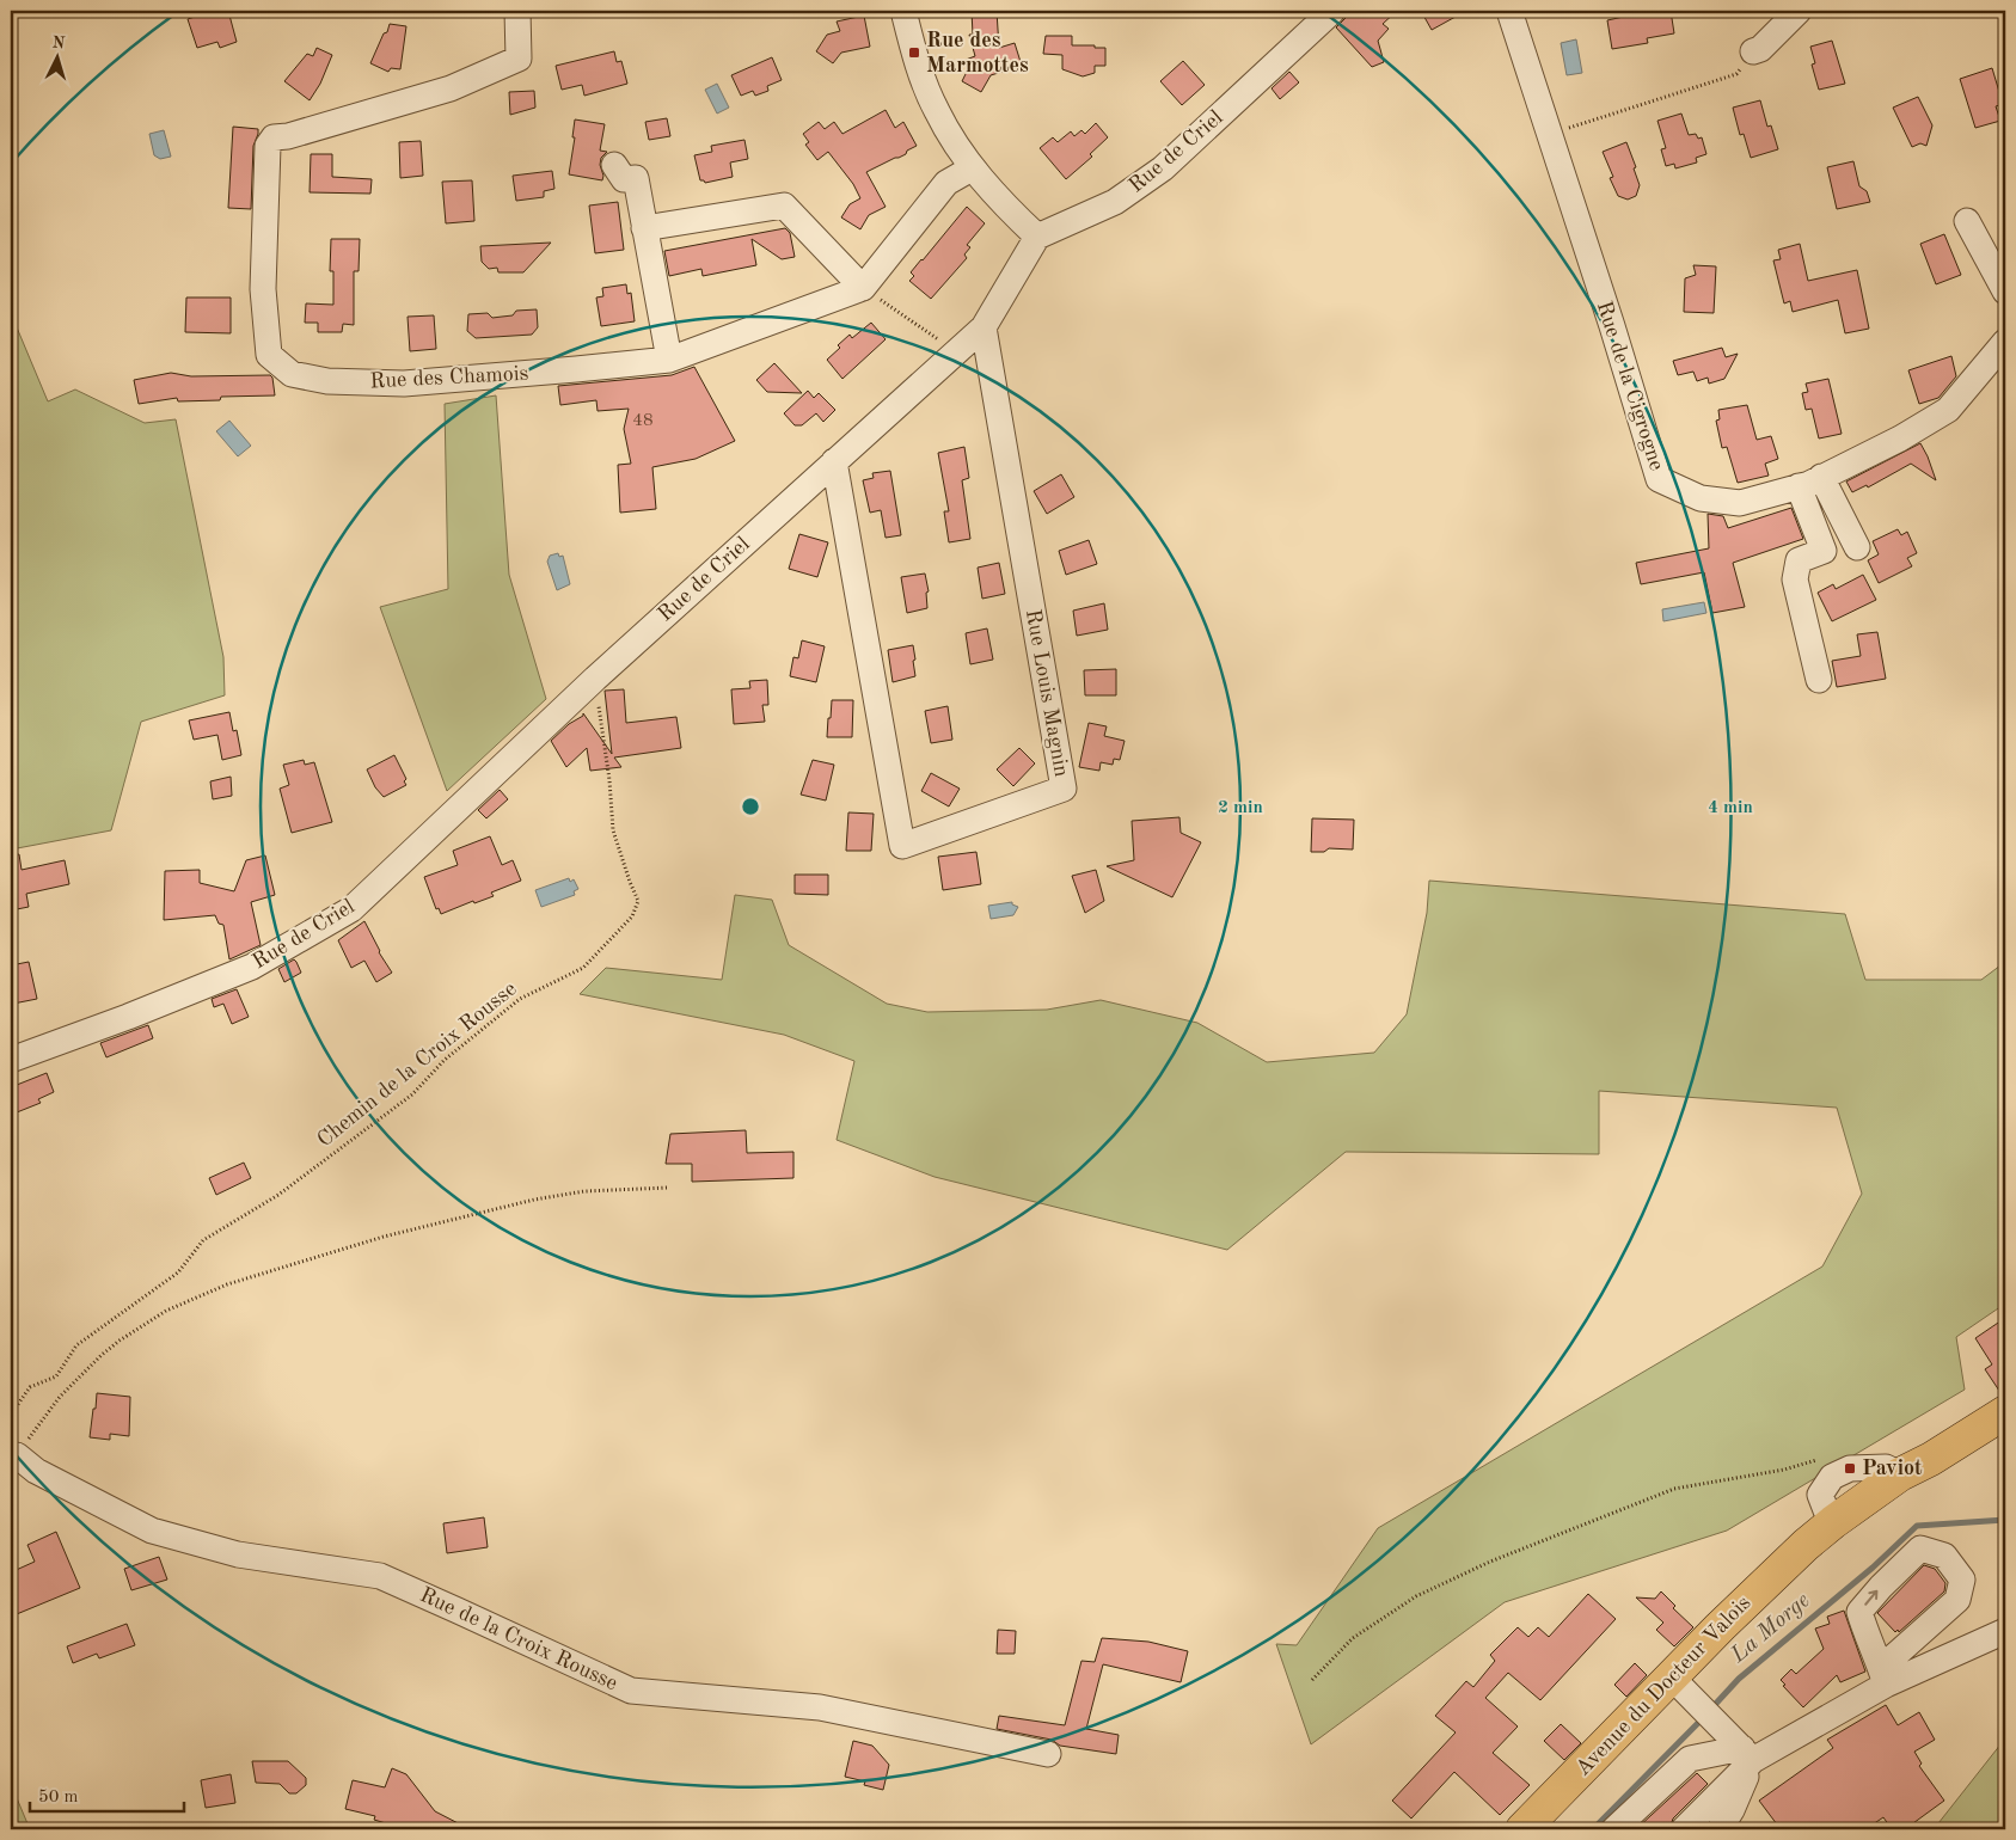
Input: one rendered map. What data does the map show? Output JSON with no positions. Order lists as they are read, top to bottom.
{
  "streets": {
    "main road": ["Avenue du Docteur Valois"],
    "street": [
      "Rue de Criel",
      "Rue des Chamois",
      "Rue de la Cigrogne",
      "Rue Louis Magnin",
      "Rue de la Croix Rousse"
    ],
    "path": ["Chemin de la Croix Rousse"]
  },
  "crossings": [
    ["Rue de Criel", "Rue Louis Magnin"],
    ["Rue de Criel", "Chemin de la Croix Rousse"]
  ],
  "water": ["La Morge"],
  "places": {
    "transit": ["Rue des Marmottes", "Paviot"]
  },
  "house_numbers": ["48"],
  "scale_bar": "50 m",
  "north": "top",
  "rings": ["2 min", "4 min"]
}
